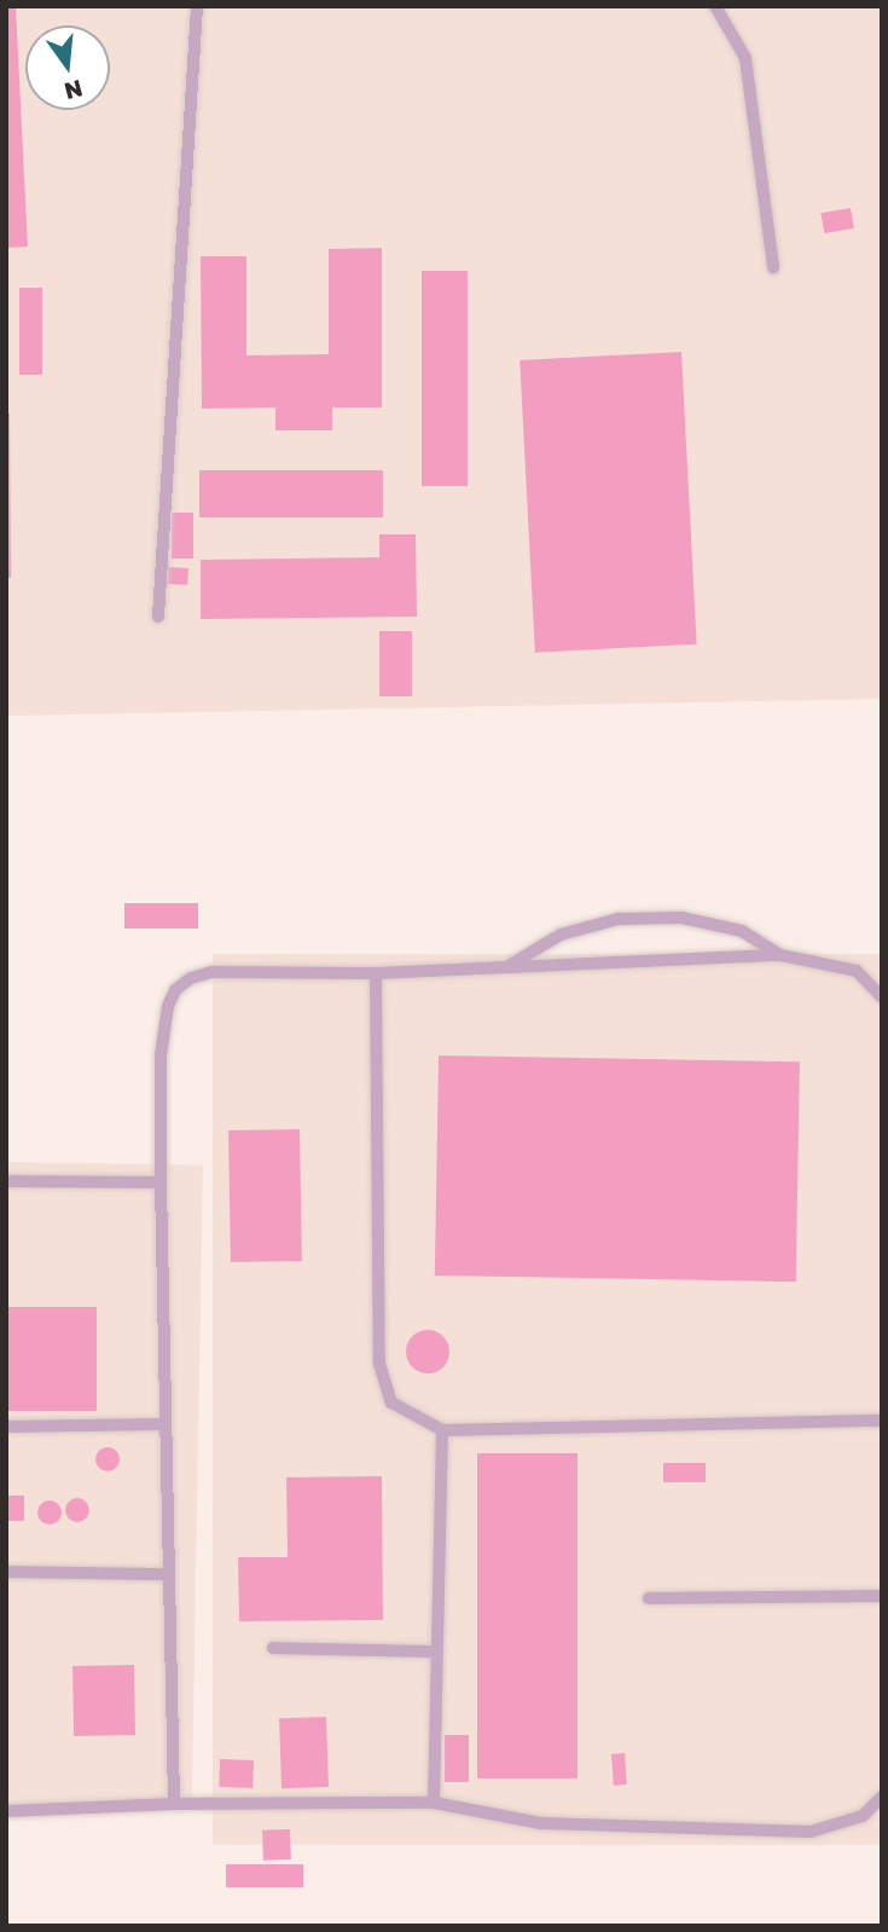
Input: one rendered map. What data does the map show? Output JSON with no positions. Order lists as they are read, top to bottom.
{
  "north": "bottom"
}
